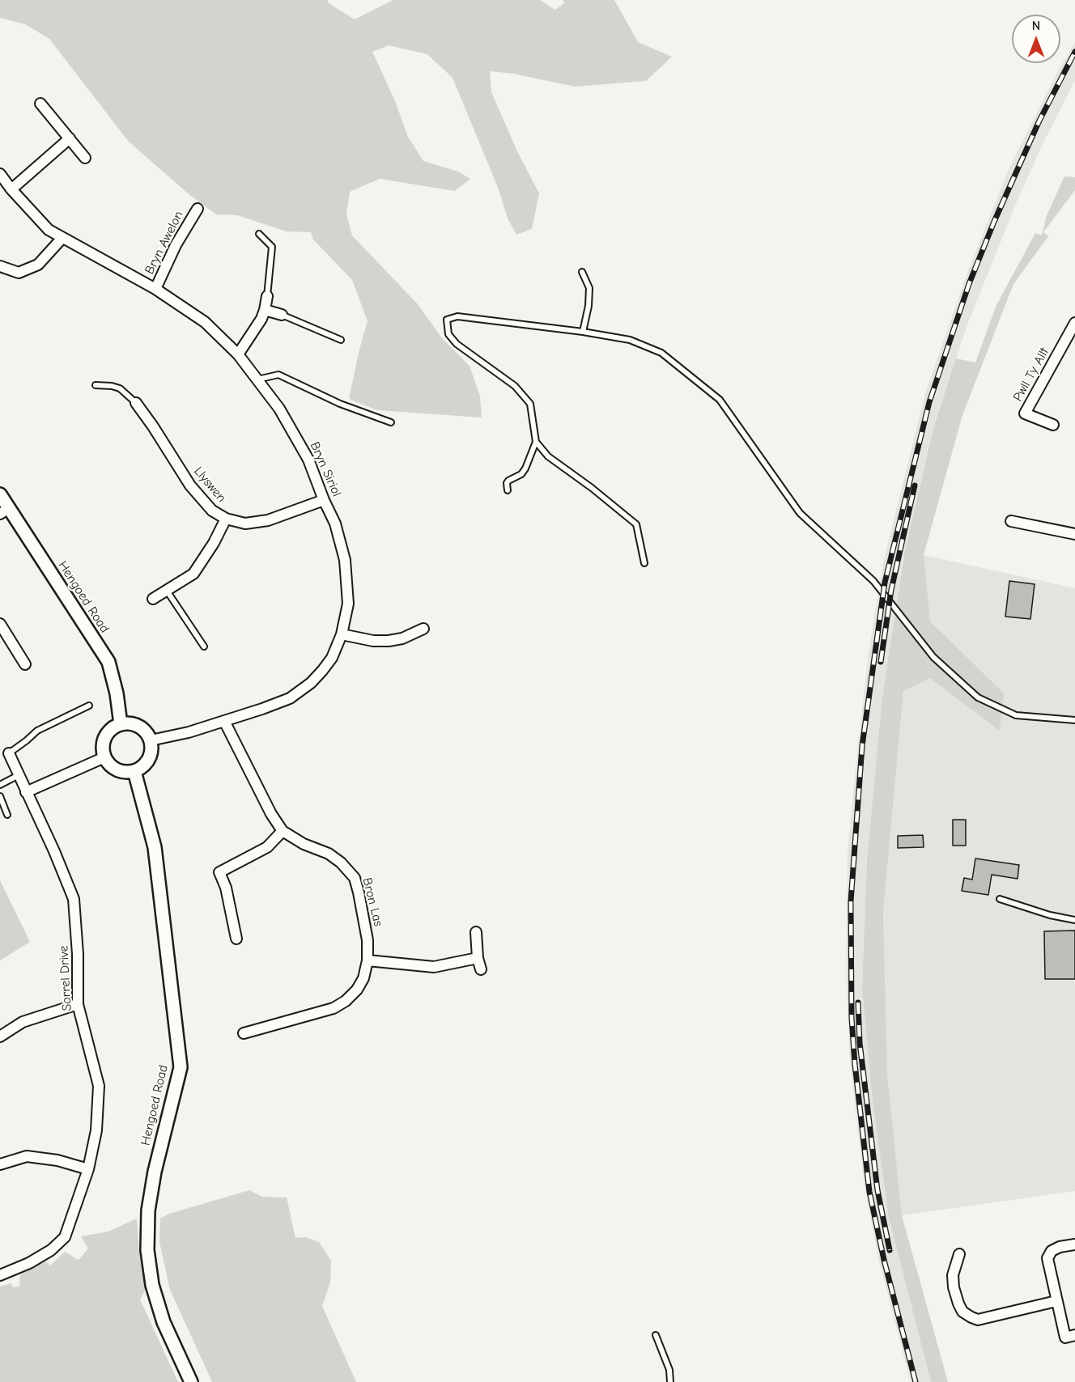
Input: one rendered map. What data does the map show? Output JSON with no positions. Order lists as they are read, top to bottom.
{
  "streets": {
    "street": [
      "Bryn Awelon",
      "Pwll Ty Allt",
      "Bryn Siriol",
      "Llyswen",
      "Hengoed Road",
      "Bron Las",
      "Sorrel Drive"
    ]
  },
  "crossings": [
    ["Bryn Awelon", "Bryn Siriol"],
    ["Bryn Siriol", "Llyswen"],
    ["Bryn Siriol", "Hengoed Road"],
    ["Bryn Siriol", "Bron Las"]
  ],
  "north": "top"
}
